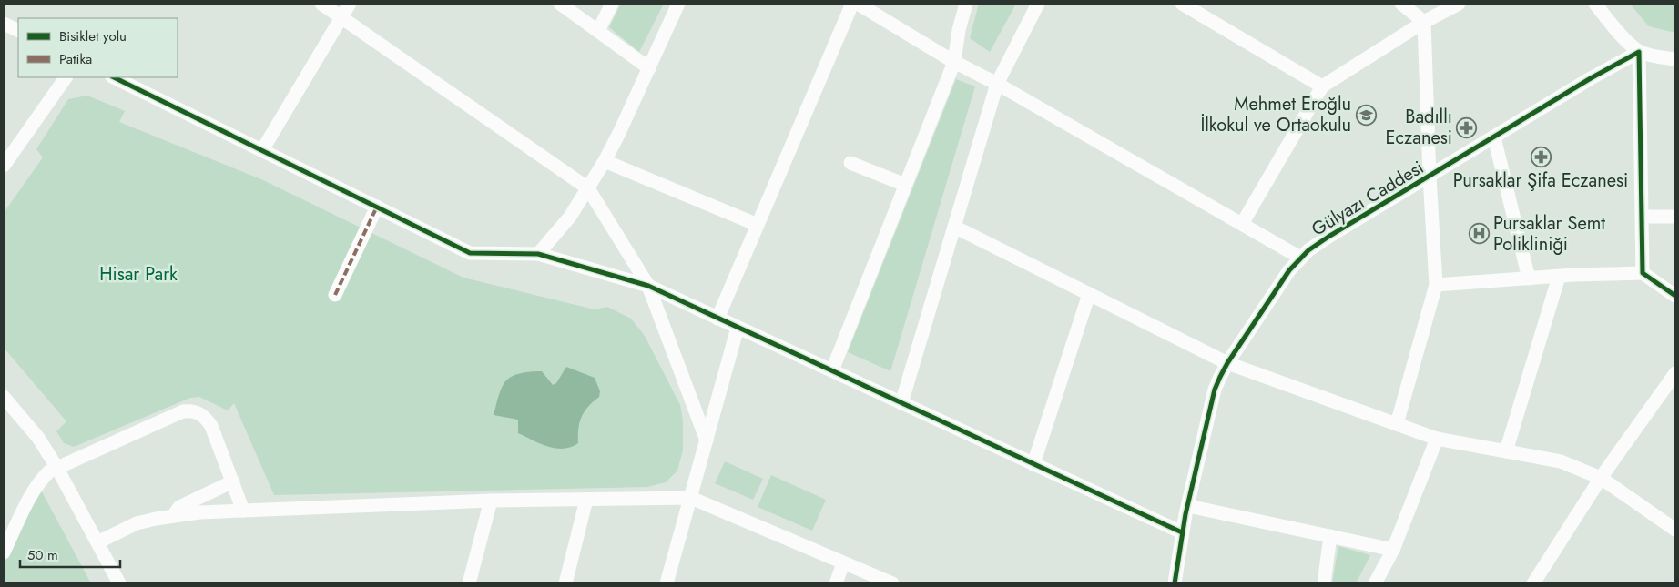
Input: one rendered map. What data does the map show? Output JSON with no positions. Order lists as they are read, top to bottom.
{
  "streets": {
    "street": ["Gülyazı Caddesi"]
  },
  "parks": ["Hisar Park"],
  "places": {
    "school or university": ["Mehmet Eroğlu İlkokul ve Ortaokulu"],
    "pharmacy": ["Badıllı Eczanesi", "Pursaklar Şifa Eczanesi"],
    "hospital": ["Pursaklar Semt Polikliniği"]
  },
  "legend": ["Bisiklet yolu", "Patika"],
  "scale_bar": "50 m"
}
